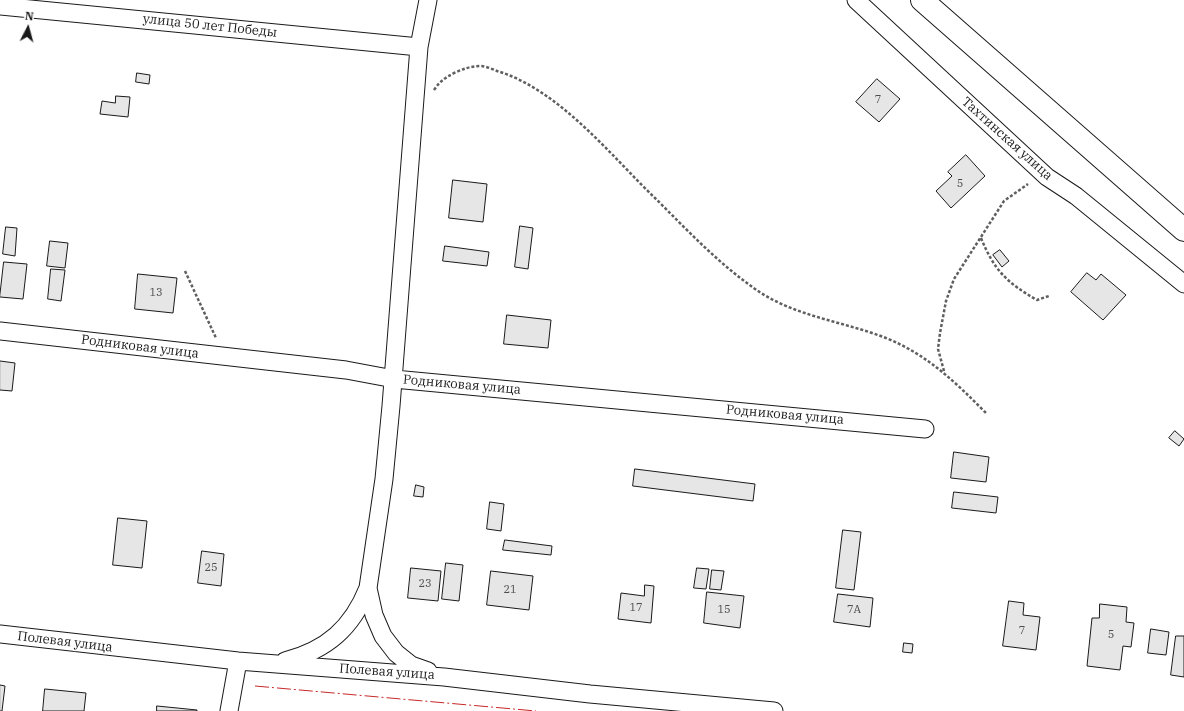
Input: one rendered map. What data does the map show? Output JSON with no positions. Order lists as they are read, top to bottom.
{
  "streets": {
    "street": [
      "улица 50 лет Победы",
      "Тахтинская улица",
      "Родниковая улица",
      "Полевая улица"
    ]
  },
  "house_numbers": [
    "7",
    "5",
    "13",
    "25",
    "23",
    "21",
    "17",
    "15",
    "7А",
    "7",
    "5"
  ],
  "north": "top"
}
